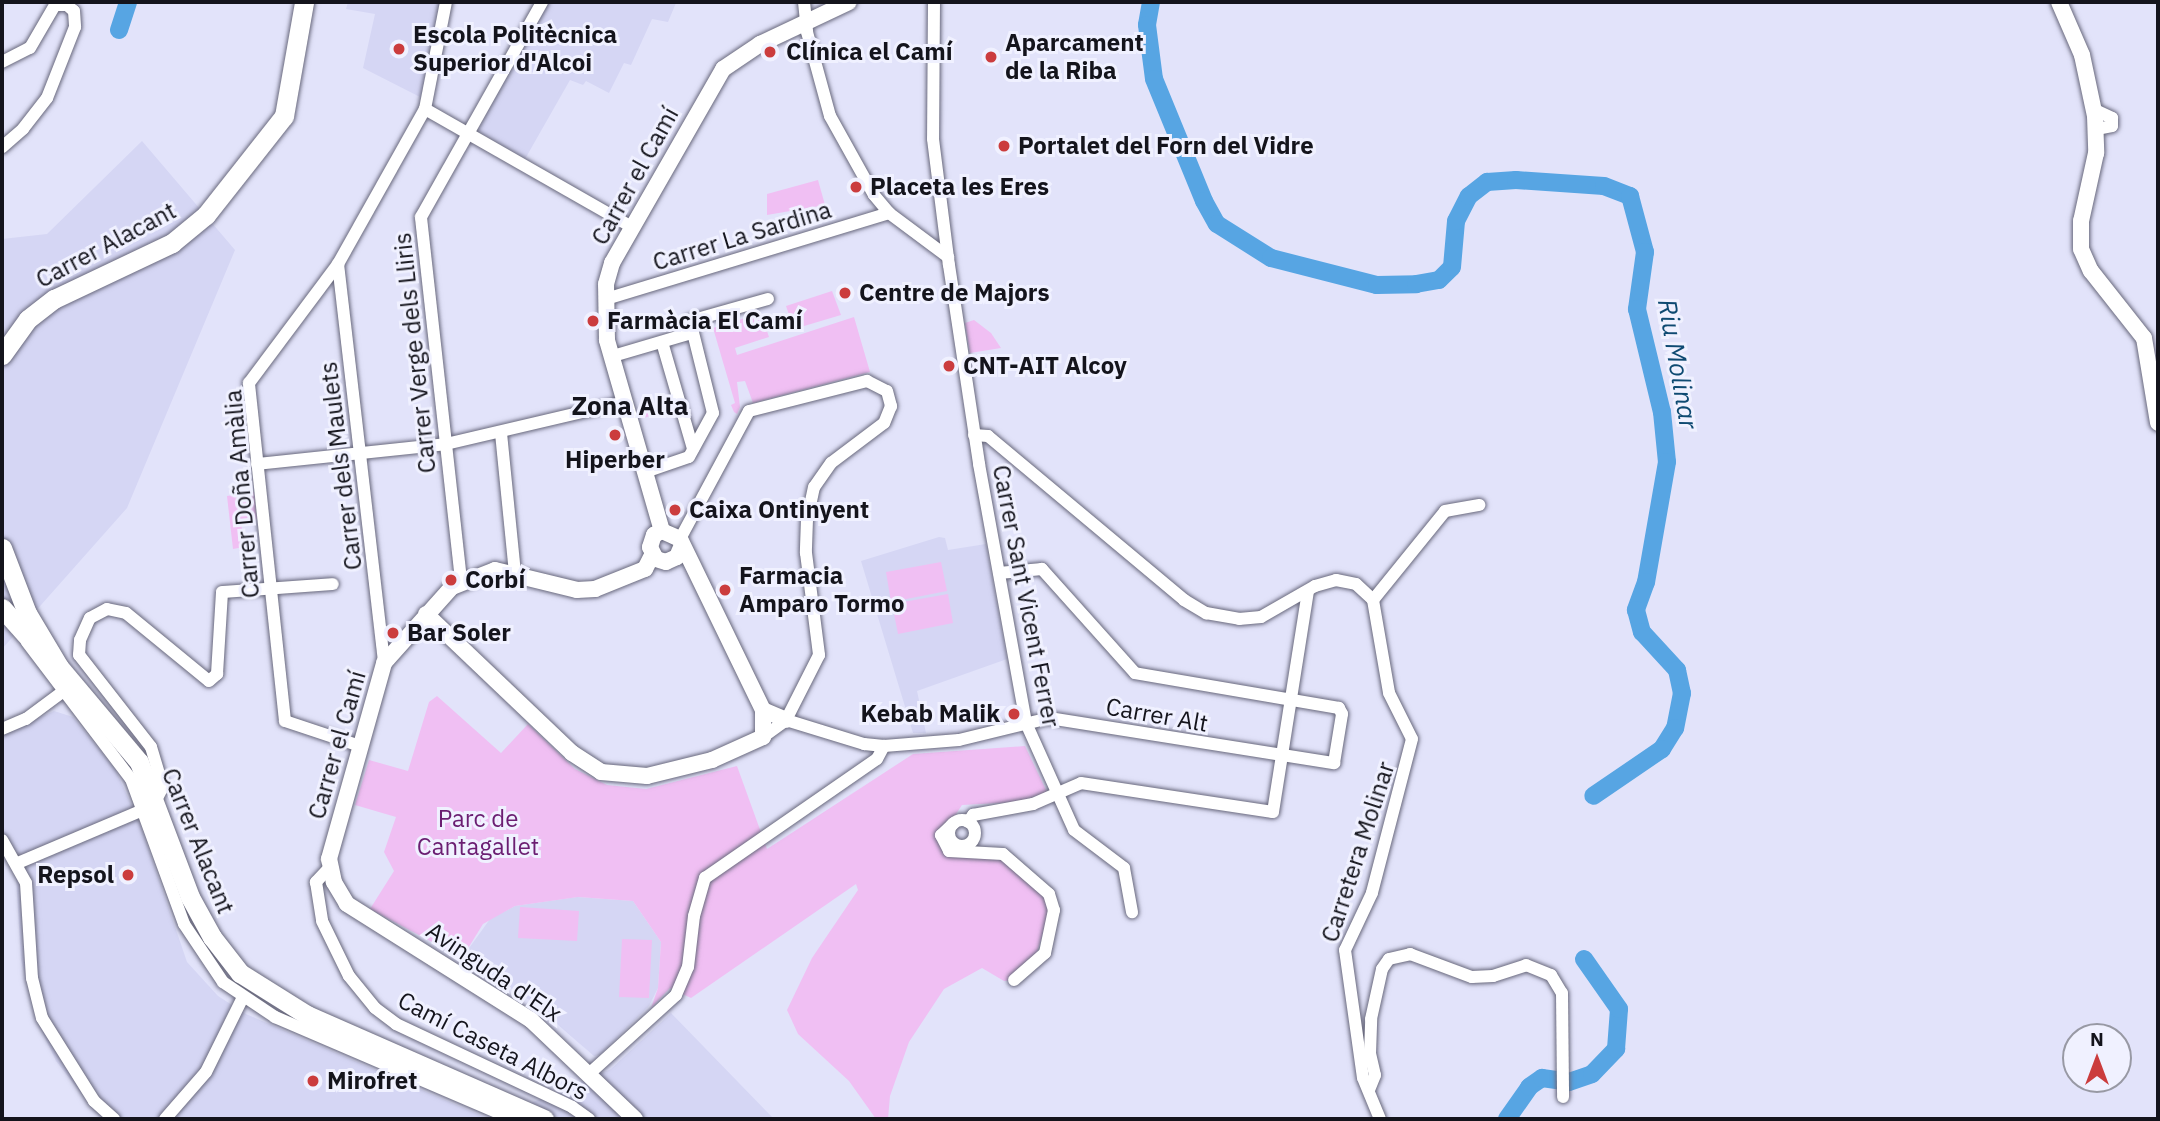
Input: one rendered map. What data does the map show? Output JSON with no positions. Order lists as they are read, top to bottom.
{
  "streets": {
    "main road": ["Carrer Alacant"],
    "street": [
      "Carrer el Camí",
      "Carrer La Sardina",
      "Carrer Verge dels Lliris",
      "Carrer dels Maulets",
      "Carrer Doña Amàlia",
      "Carrer Sant Vicent Ferrer",
      "Carrer Alt",
      "Carretera Molinar",
      "Avinguda d'Elx",
      "Camí Caseta Albors"
    ]
  },
  "crossings": [
    ["Carrer el Camí", "Carrer La Sardina"],
    ["Carrer el Camí", "Carrer Verge dels Lliris"],
    ["Carrer el Camí", "Carrer dels Maulets"],
    ["Carrer el Camí", "Carrer Doña Amàlia"],
    ["Carrer el Camí", "Avinguda d'Elx"],
    ["Carrer el Camí", "Camí Caseta Albors"],
    ["Carrer dels Maulets", "Carrer Doña Amàlia"],
    ["Carrer Sant Vicent Ferrer", "Carrer Alt"],
    ["Avinguda d'Elx", "Camí Caseta Albors"]
  ],
  "districts": ["Zona Alta"],
  "water": ["Riu Molinar"],
  "parks": ["Parc de Cantagallet"],
  "places": [
    "Escola Politècnica Superior d'Alcoi",
    "Clínica el Camí",
    "Aparcament de la Riba",
    "Portalet del Forn del Vidre",
    "Placeta les Eres",
    "Centre de Majors",
    "Farmàcia El Camí",
    "CNT-AIT Alcoy",
    "Hiperber",
    "Caixa Ontinyent",
    "Corbí",
    "Farmacia Amparo Tormo",
    "Bar Soler",
    "Kebab Malik",
    "Repsol",
    "Mirofret"
  ],
  "north": "top"
}
